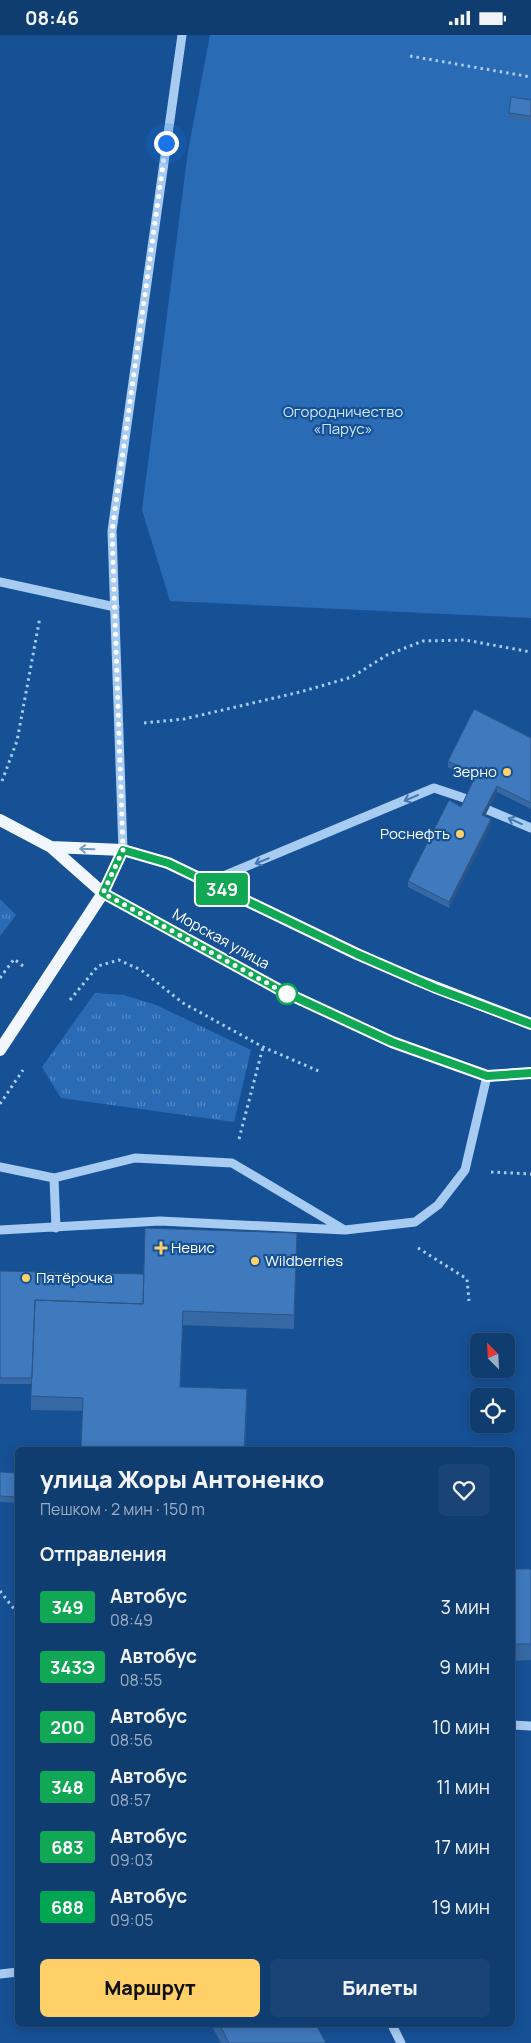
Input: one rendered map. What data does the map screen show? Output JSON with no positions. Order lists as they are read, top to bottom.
{
  "streets": {
    "main road": ["Морская улица"]
  },
  "parks": ["Огородничество «Парус»"],
  "places": {
    "other": [
      "Зерно",
      "Роснефть",
      "Wildberries",
      "Пятёрочка"
    ],
    "health": ["Невис"]
  },
  "lines": ["bus line 349"],
  "north": "top left",
  "page": {
    "status": "08:46",
    "on_map": "349",
    "heading": [
      ["улица Жоры Антоненко", "Пешком · 2 мин · 150 m"],
      "Отправления"
    ],
    "list": [
      {
        "mark": "349",
        "name": "Автобус",
        "note": "08:49",
        "value": "3 мин"
      },
      {
        "mark": "343Э",
        "name": "Автобус",
        "note": "08:55",
        "value": "9 мин"
      },
      {
        "mark": "200",
        "name": "Автобус",
        "note": "08:56",
        "value": "10 мин"
      },
      {
        "mark": "348",
        "name": "Автобус",
        "note": "08:57",
        "value": "11 мин"
      },
      {
        "mark": "683",
        "name": "Автобус",
        "note": "09:03",
        "value": "17 мин"
      },
      {
        "mark": "688",
        "name": "Автобус",
        "note": "09:05",
        "value": "19 мин"
      }
    ],
    "buttons": ["Маршрут", "Билеты"]
  }
}
